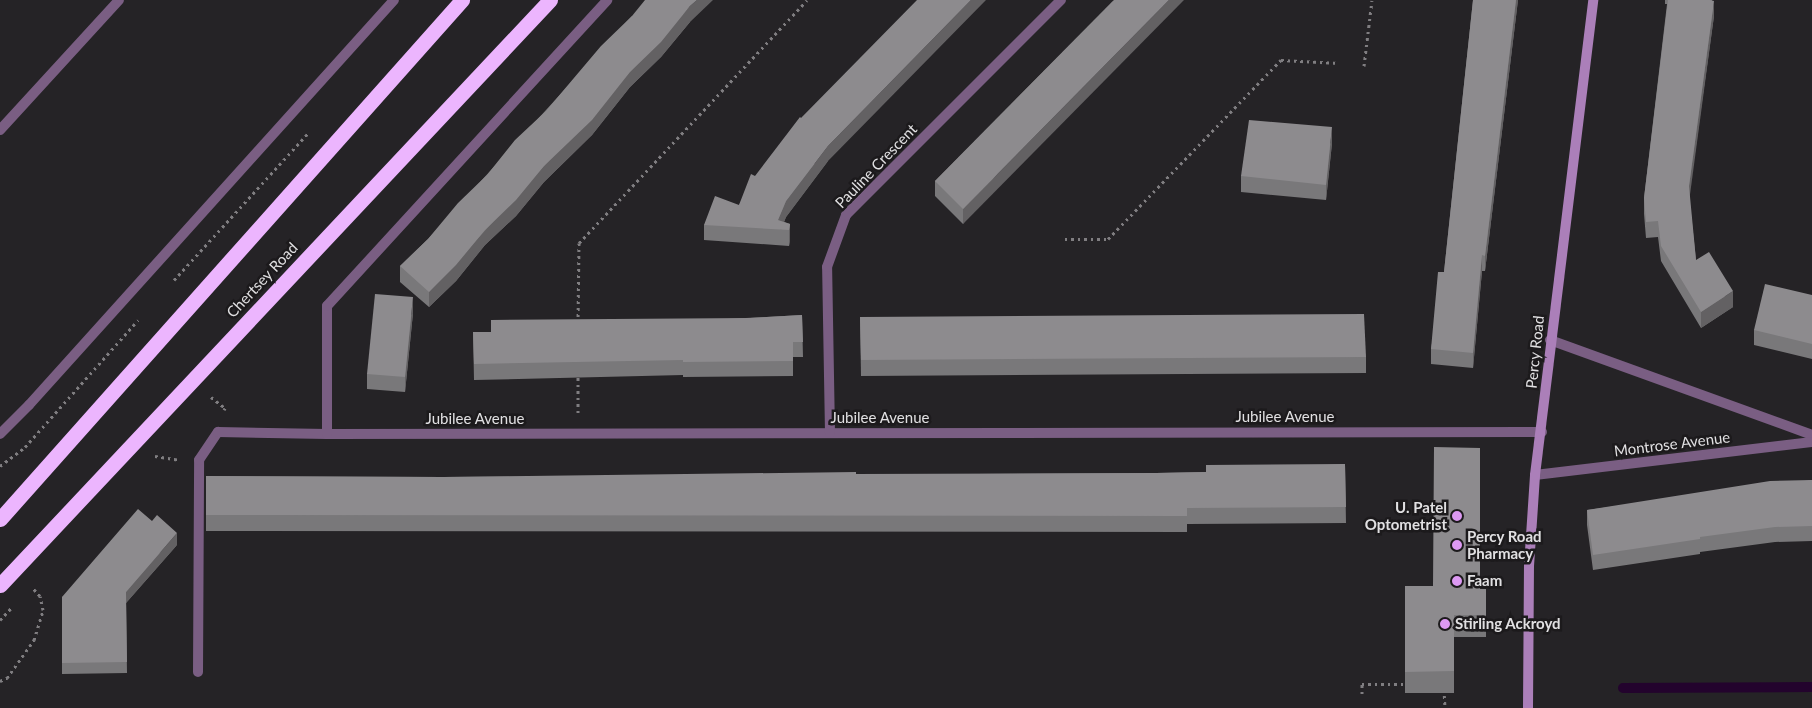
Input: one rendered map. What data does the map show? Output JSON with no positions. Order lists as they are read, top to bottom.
{
  "streets": {
    "highway": ["Chertsey Road"],
    "street": [
      "Pauline Crescent",
      "Percy Road",
      "Jubilee Avenue",
      "Montrose Avenue"
    ]
  },
  "crossings": [
    ["Pauline Crescent", "Jubilee Avenue"],
    ["Percy Road", "Jubilee Avenue"],
    ["Percy Road", "Montrose Avenue"]
  ],
  "places": [
    "U. Patel Optometrist",
    "Percy Road Pharmacy",
    "Faam",
    "Stirling Ackroyd"
  ]
}
